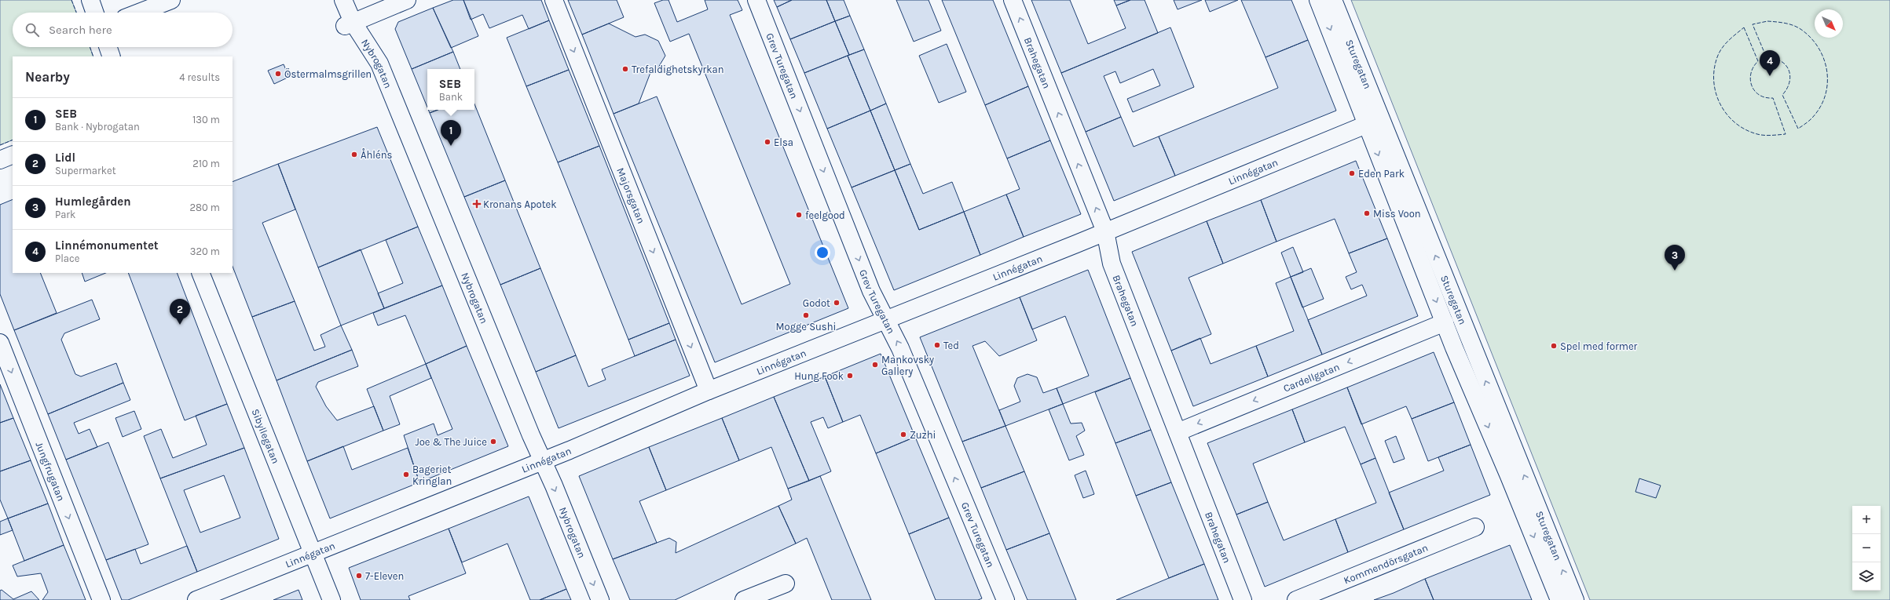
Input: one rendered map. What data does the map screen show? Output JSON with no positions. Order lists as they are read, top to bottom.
{
  "streets": {
    "street": [
      "Brahegatan",
      "Nybrogatan",
      "Sturegatan",
      "Grev Turegatan",
      "Linnégatan",
      "Majorsgatan",
      "Cardellgatan",
      "Sibyllegatan",
      "Jungfrugatan",
      "Kommendörsgatan"
    ]
  },
  "crossings": [
    ["Brahegatan", "Linnégatan"],
    ["Brahegatan", "Cardellgatan"],
    ["Nybrogatan", "Linnégatan"],
    ["Sturegatan", "Linnégatan"],
    ["Sturegatan", "Cardellgatan"],
    ["Grev Turegatan", "Linnégatan"],
    ["Linnégatan", "Majorsgatan"],
    ["Linnégatan", "Sibyllegatan"]
  ],
  "one_way": [
    "Brahegatan",
    "Majorsgatan",
    "Cardellgatan",
    "Jungfrugatan"
  ],
  "places": {
    "other": [
      "Trefaldighetskyrkan",
      "Östermalmsgrillen",
      "Elsa",
      "Åhléns",
      "Eden Park",
      "Miss Voon",
      "feelgood",
      "Godot",
      "Mogge Sushi",
      "Ted",
      "Spel med former",
      "Mankovsky Gallery",
      "Hung Fook",
      "Zuzhi",
      "Joe & The Juice",
      "Bageriet Kringlan",
      "7-Eleven"
    ],
    "health": ["Kronans Apotek"]
  },
  "north": "bottom right",
  "page": {
    "search": "Search here",
    "pins": [
      "4",
      "1",
      "3",
      "2"
    ],
    "heading": ["Nearby", "4 results"],
    "popup": ["SEB", "Bank"],
    "list": [
      {
        "mark": "1",
        "name": "SEB",
        "note": "Bank · Nybrogatan",
        "value": "130 m"
      },
      {
        "mark": "2",
        "name": "Lidl",
        "note": "Supermarket",
        "value": "210 m"
      },
      {
        "mark": "3",
        "name": "Humlegården",
        "note": "Park",
        "value": "280 m"
      },
      {
        "mark": "4",
        "name": "Linnémonumentet",
        "note": "Place",
        "value": "320 m"
      }
    ],
    "map_buttons": ["+", "−"]
  }
}
